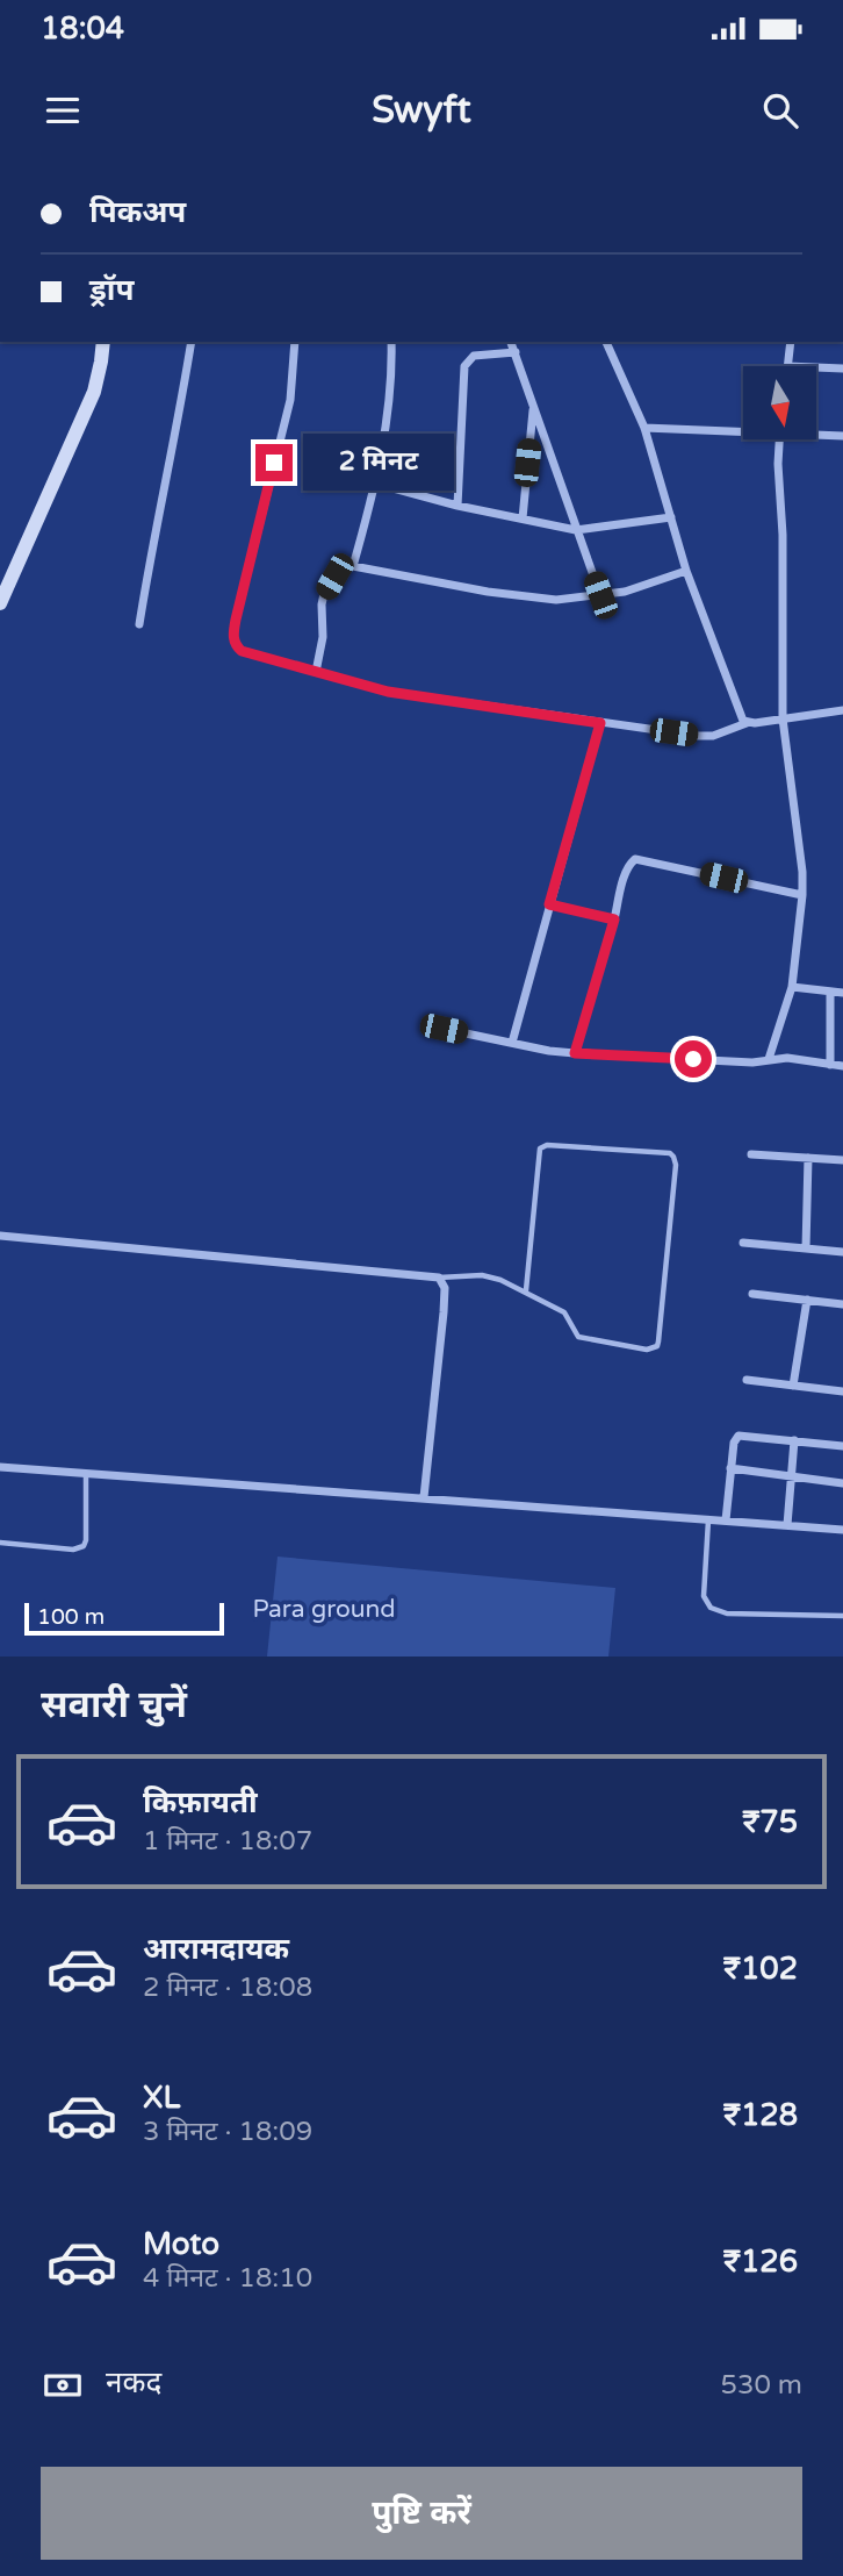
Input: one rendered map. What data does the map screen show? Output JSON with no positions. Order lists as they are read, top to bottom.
{
  "parks": ["Para ground"],
  "scale_bar": "100 m",
  "north": "bottom",
  "page": {
    "status": "18:04",
    "header": "Swyft",
    "banner": ["पिकअप", "ड्रॉप"],
    "bubble": "2 मिनट",
    "scale": "100 m",
    "heading": "सवारी चुनें",
    "list": [
      {
        "name": "किफ़ायती",
        "note": "1 मिनट · 18:07",
        "value": "₹75"
      },
      {
        "name": "आरामदायक",
        "note": "2 मिनट · 18:08",
        "value": "₹102"
      },
      {
        "name": "XL",
        "note": "3 मिनट · 18:09",
        "value": "₹128"
      },
      {
        "name": "Moto",
        "note": "4 मिनट · 18:10",
        "value": "₹126"
      }
    ],
    "pay": ["नकद", "530 m"],
    "buttons": "पुष्टि करें"
  }
}
